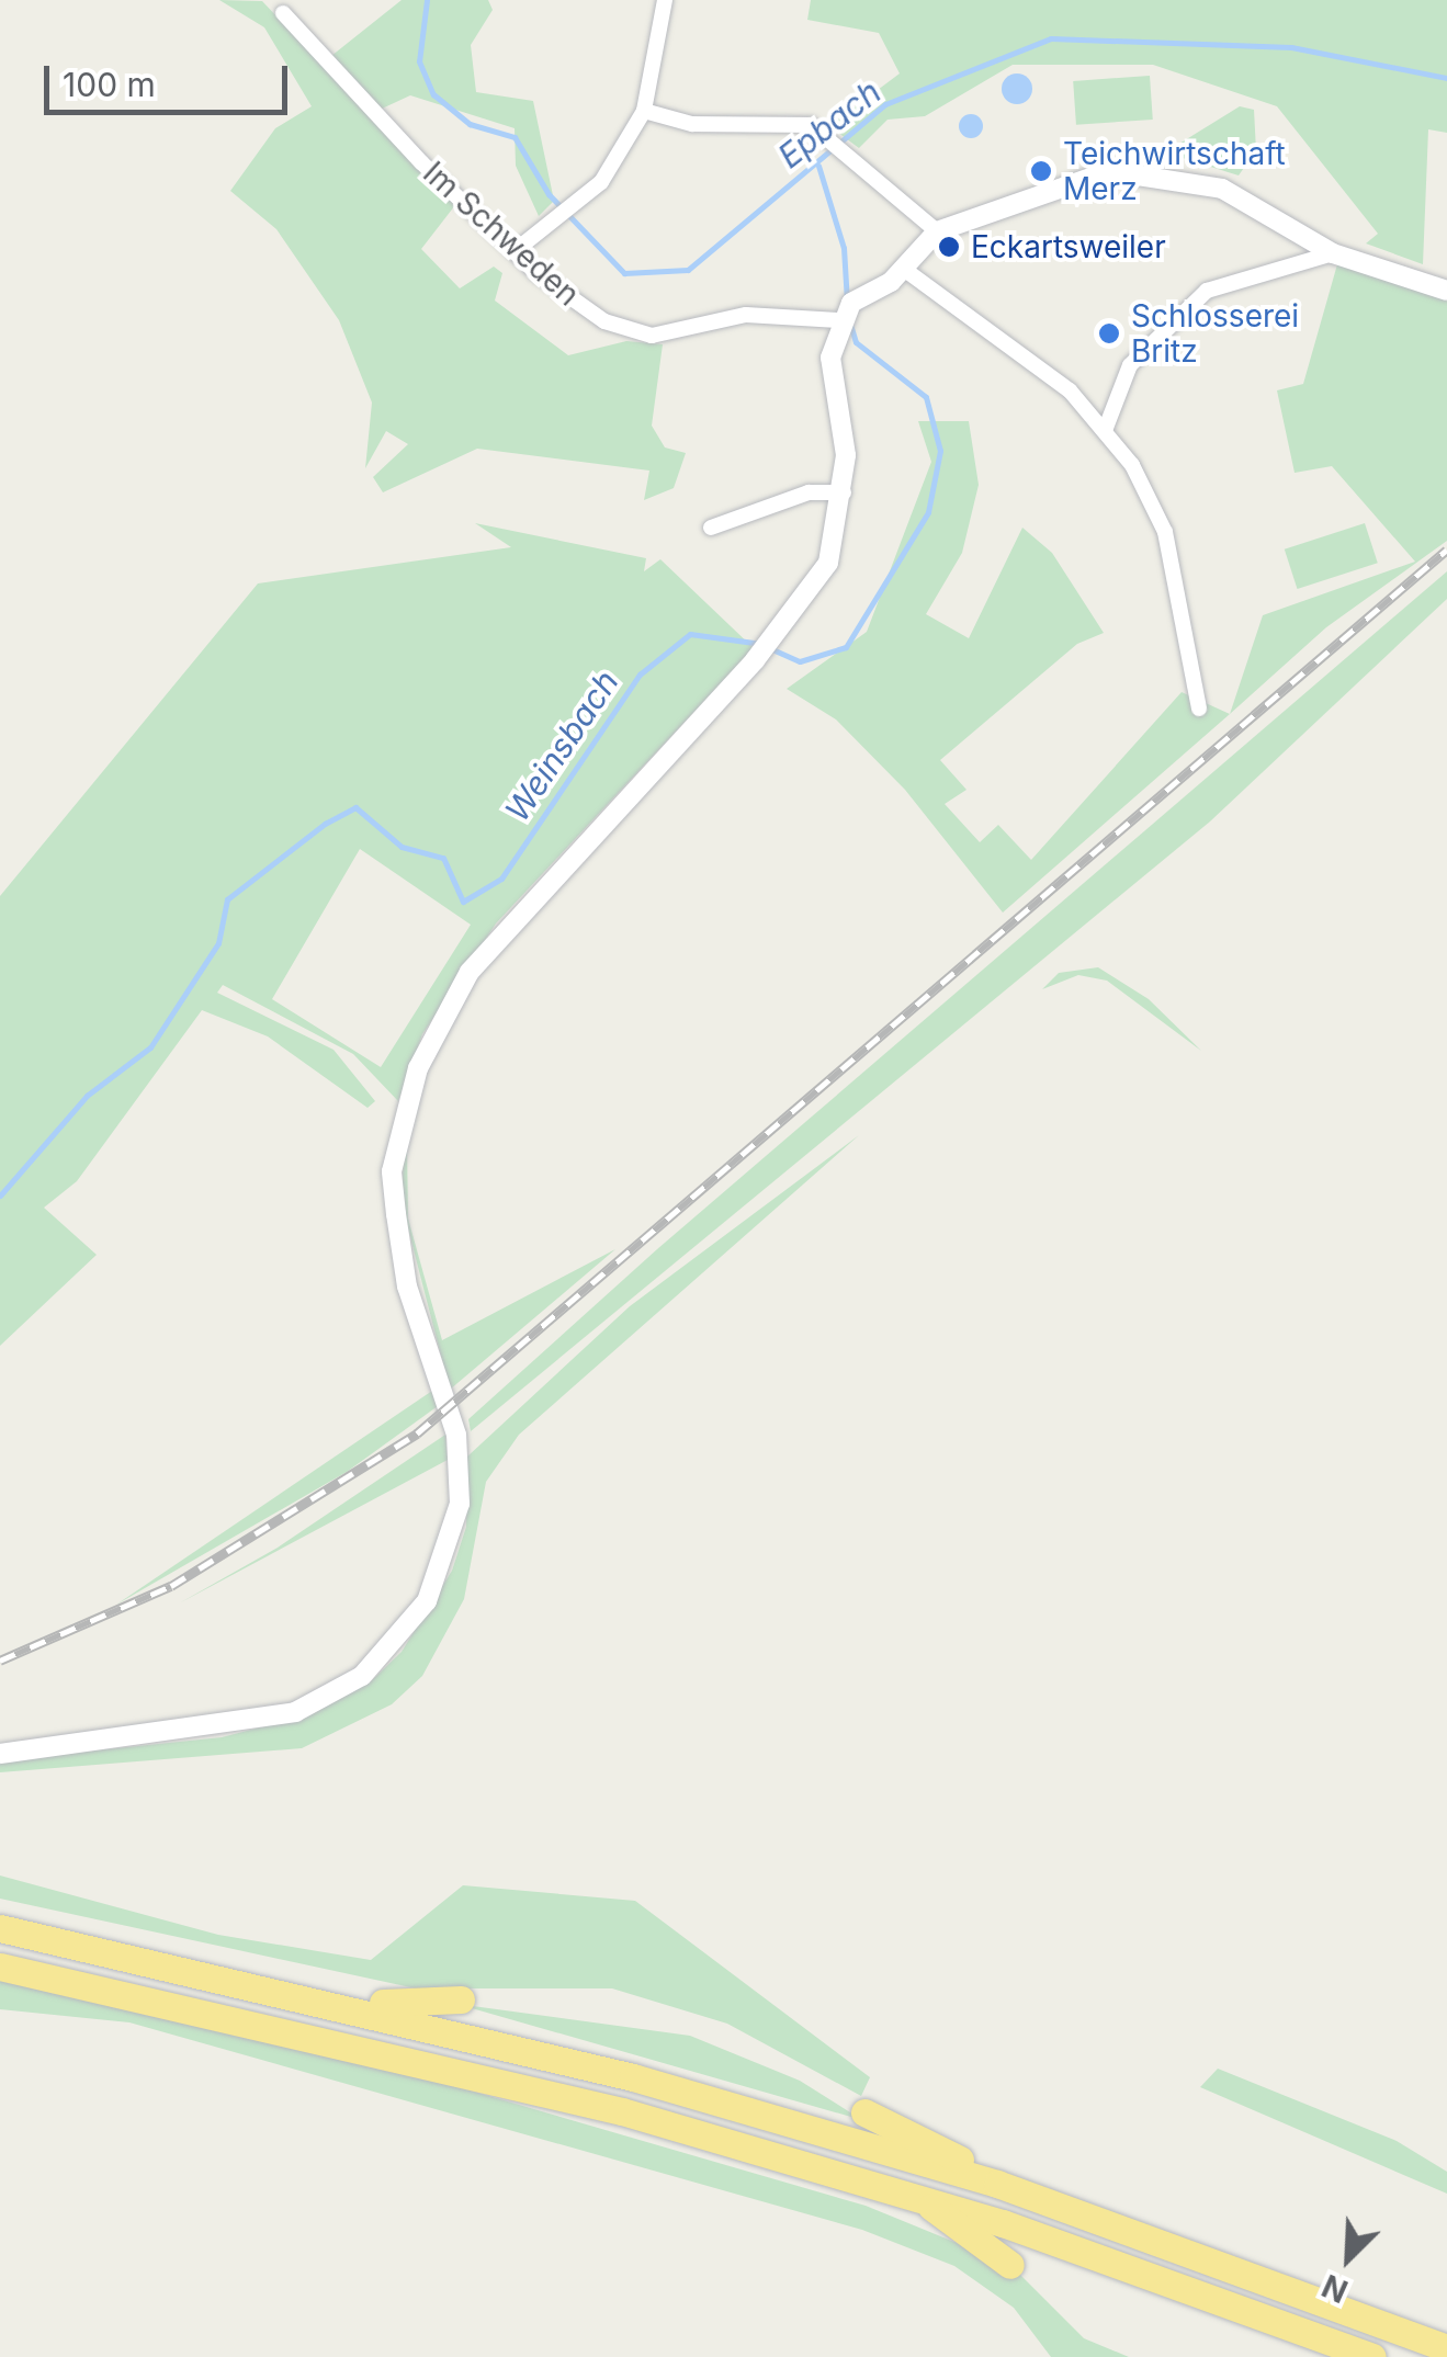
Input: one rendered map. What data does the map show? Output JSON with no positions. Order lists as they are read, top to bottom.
{
  "streets": {
    "street": ["Im Schweden"]
  },
  "water": ["Epbach", "Weinsbach"],
  "places": ["Teichwirtschaft Merz", "Eckartsweiler", "Schlosserei Britz"],
  "scale_bar": "100 m",
  "north": "bottom left"
}
